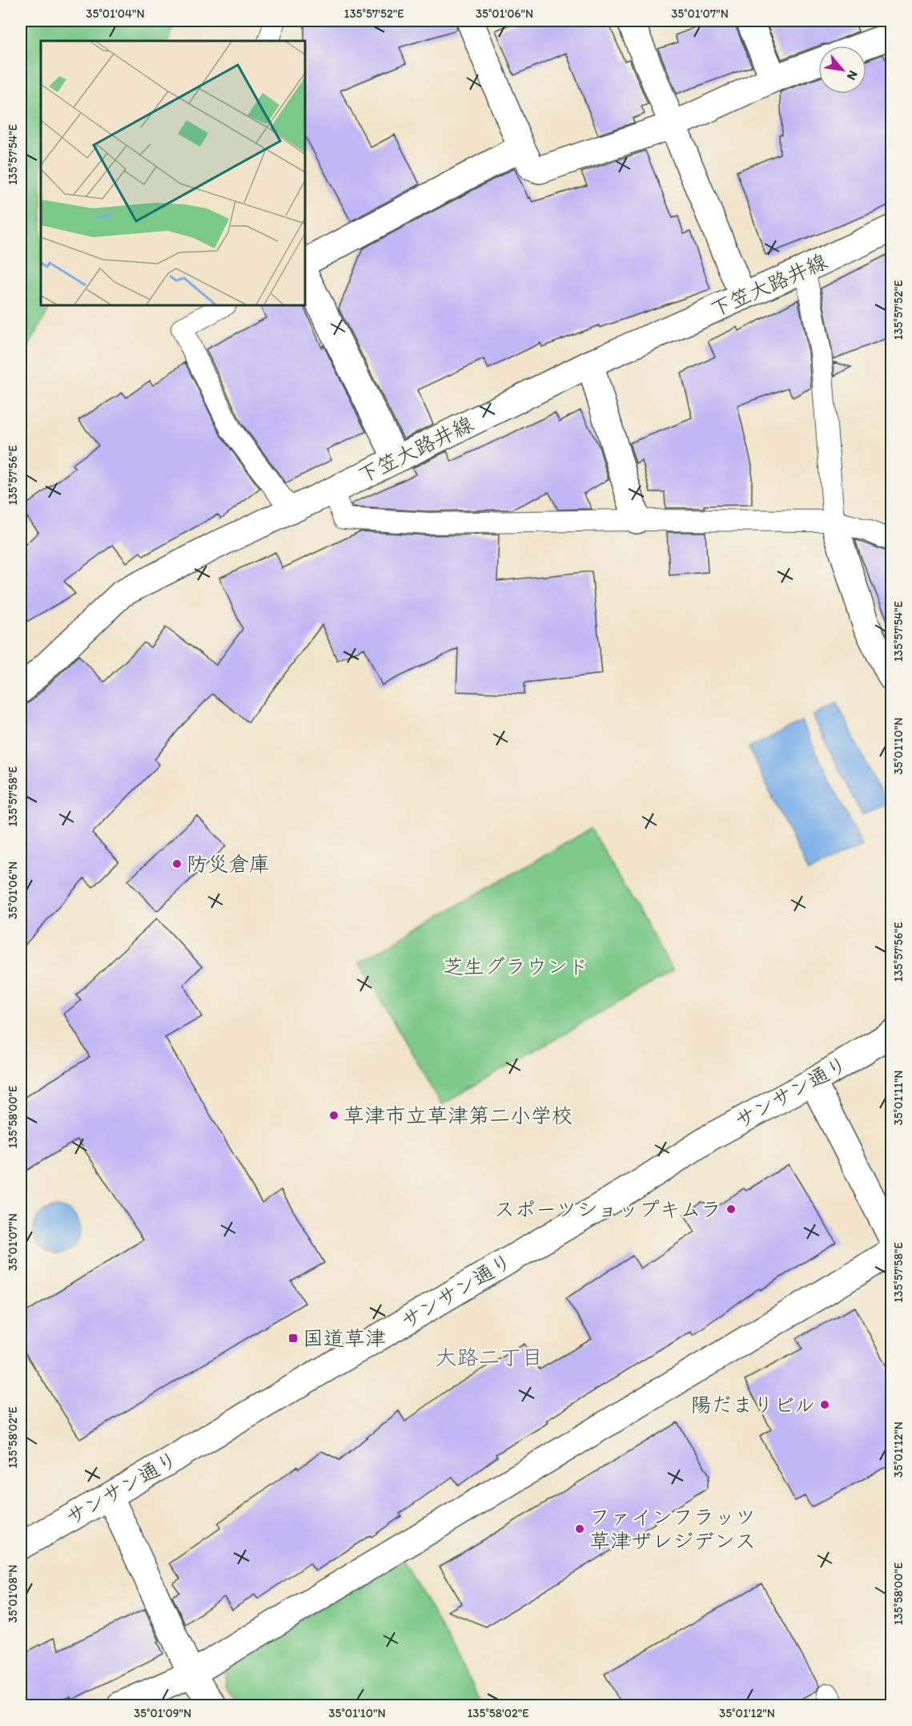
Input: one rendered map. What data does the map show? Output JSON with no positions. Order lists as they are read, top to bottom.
{
  "streets": {
    "street": ["下笠大路井線", "サンサン通り"]
  },
  "districts": ["大路二丁目"],
  "parks": ["芝生グラウンド"],
  "places": {
    "other": [
      "防災倉庫",
      "草津市立草津第二小学校",
      "スポーツショップキムラ",
      "陽だまりビル",
      "ファインフラッツ 草津ザレジデンス"
    ],
    "transit": ["国道草津"]
  },
  "north": "bottom right",
  "coordinates": [
    "35°01'04\"N",
    "135°57'52\"E",
    "35°01'06\"N",
    "35°01'07\"N",
    "135°57'54\"E",
    "135°57'56\"E",
    "35°01'10\"N",
    "135°57'58\"E",
    "35°01'11\"N",
    "135°58'00\"E",
    "135°58'02\"E",
    "35°01'12\"N",
    "35°01'08\"N",
    "35°01'09\"N"
  ]
}
